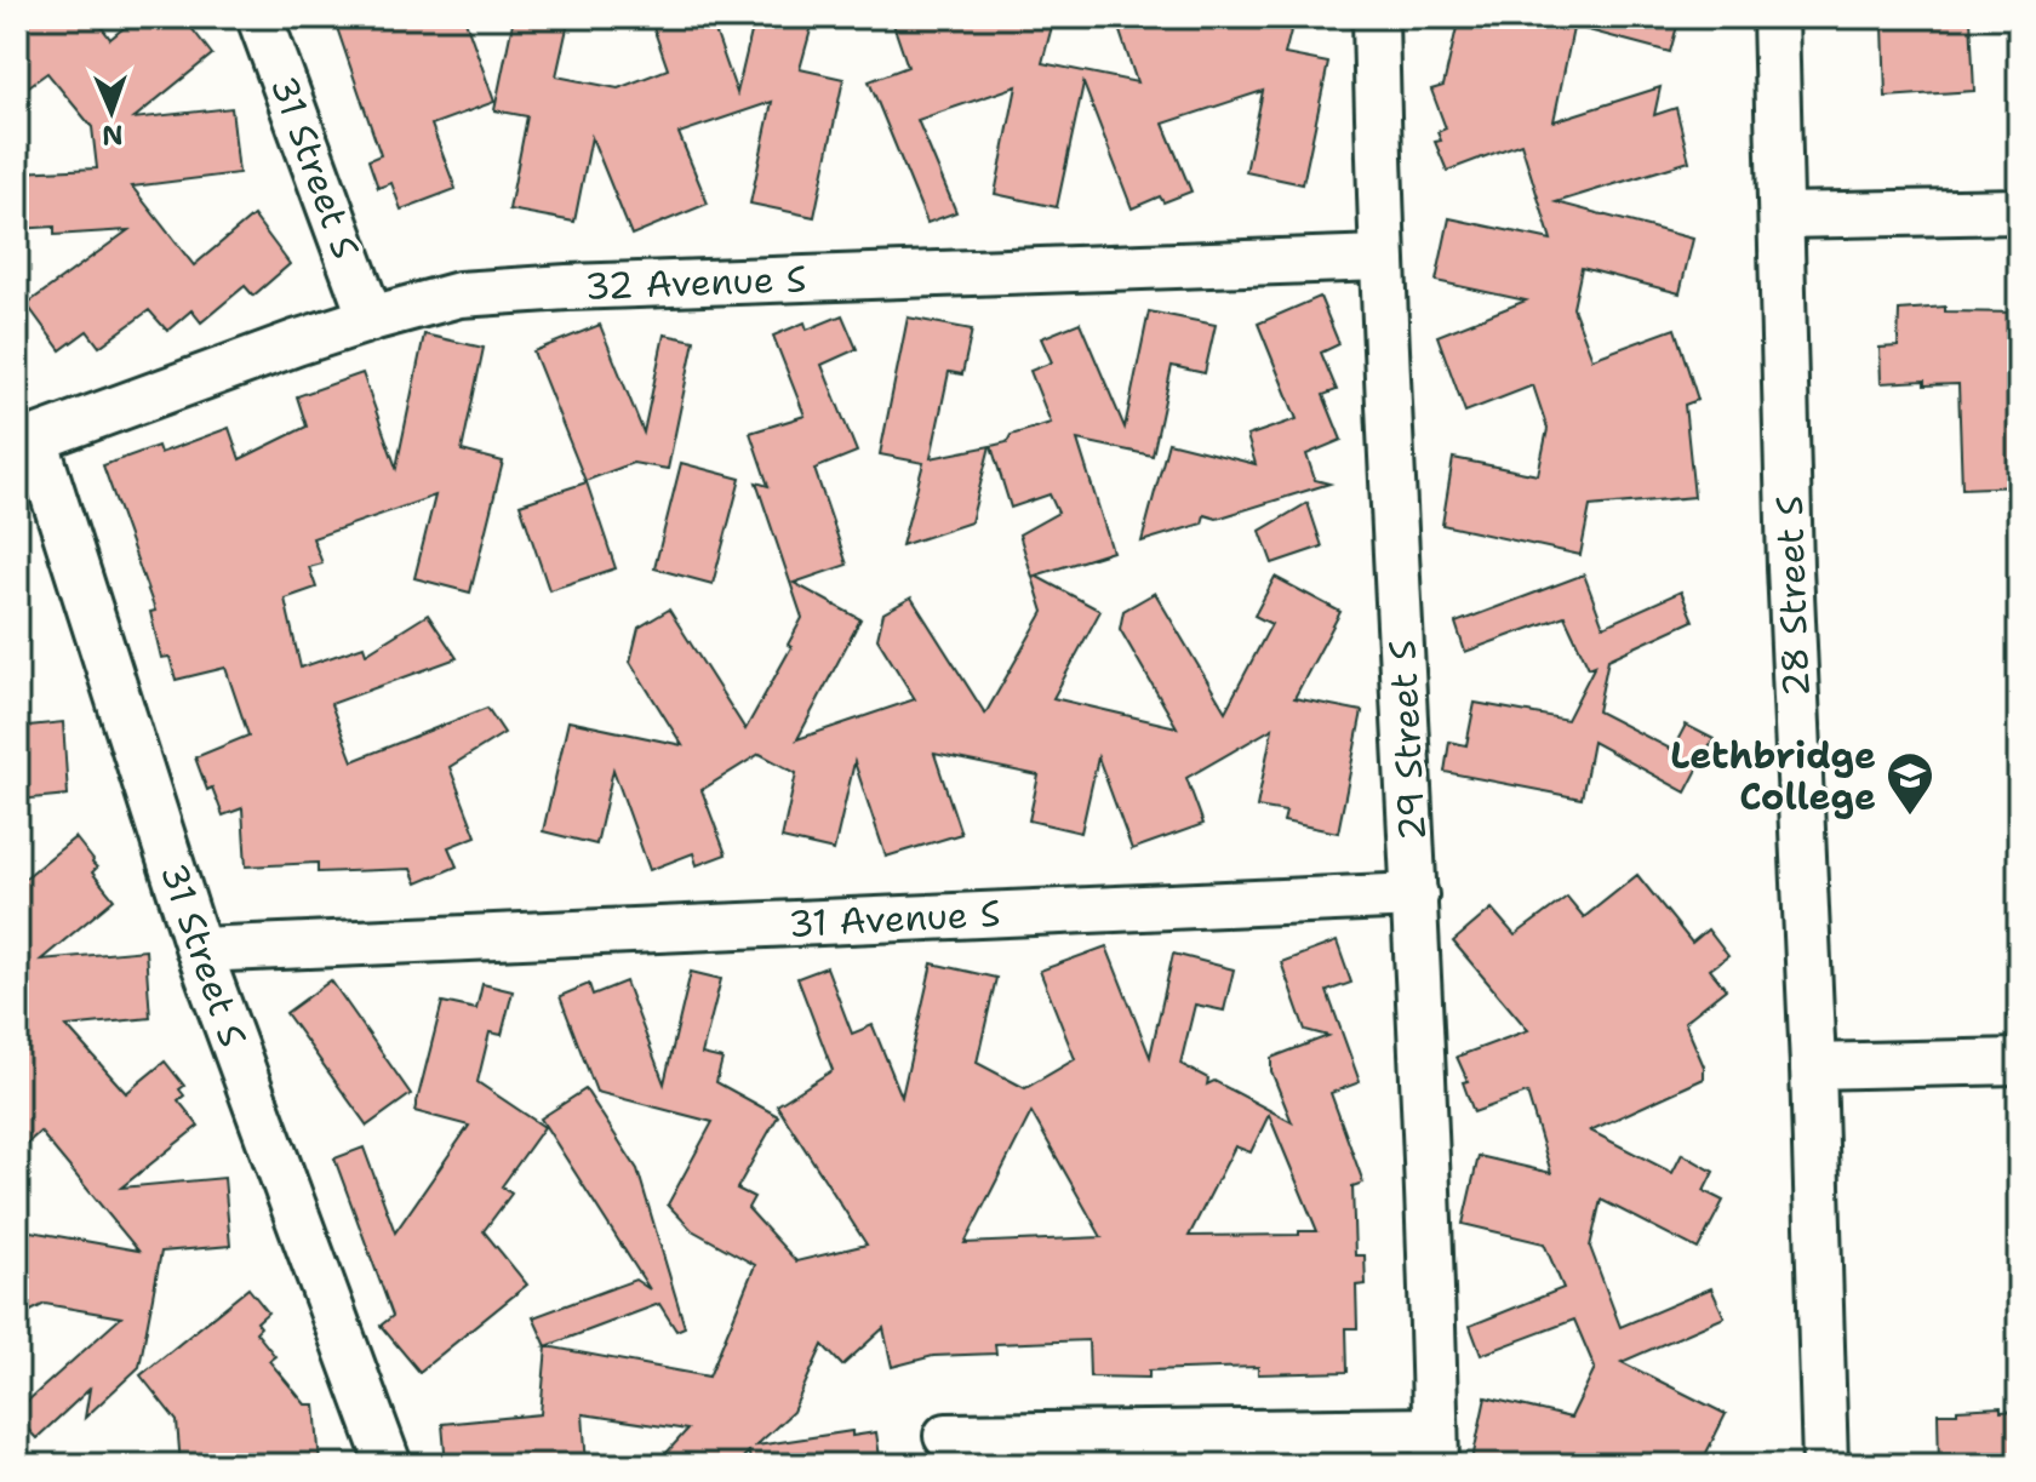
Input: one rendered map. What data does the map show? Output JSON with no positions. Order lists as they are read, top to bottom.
{
  "streets": {
    "street": [
      "31 Street S",
      "32 Avenue S",
      "28 Street S",
      "29 Street S",
      "31 Avenue S"
    ]
  },
  "crossings": [
    ["31 Street S", "32 Avenue S"],
    ["31 Street S", "31 Avenue S"],
    ["32 Avenue S", "29 Street S"],
    ["29 Street S", "31 Avenue S"]
  ],
  "places": {
    "school or university": ["Lethbridge College"]
  },
  "north": "bottom"
}
